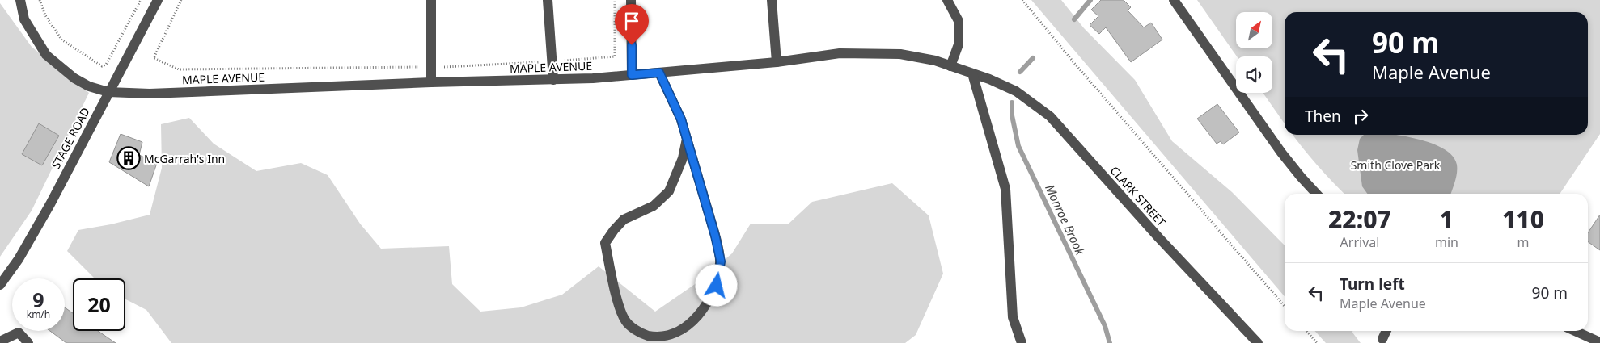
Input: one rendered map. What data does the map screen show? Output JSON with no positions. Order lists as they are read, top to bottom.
{
  "streets": {
    "street": ["MAPLE AVENUE", "STAGE ROAD", "CLARK STREET"]
  },
  "crossings": [
    ["MAPLE AVENUE", "STAGE ROAD"],
    ["MAPLE AVENUE", "CLARK STREET"]
  ],
  "water": ["Monroe Brook"],
  "parks": ["Smith Clove Park"],
  "places": {
    "building": ["McGarrah's Inn"]
  },
  "north": "top right",
  "page": {
    "turn": ["90 m", "Maple Avenue"],
    "then": "Then",
    "eta": [
      "22:07",
      "Arrival",
      "1",
      "min",
      "110",
      "m"
    ],
    "list": [
      {
        "name": "Turn left",
        "note": "Maple Avenue",
        "value": "90 m"
      }
    ],
    "speed": "9 km/h",
    "limit": "20"
  }
}
